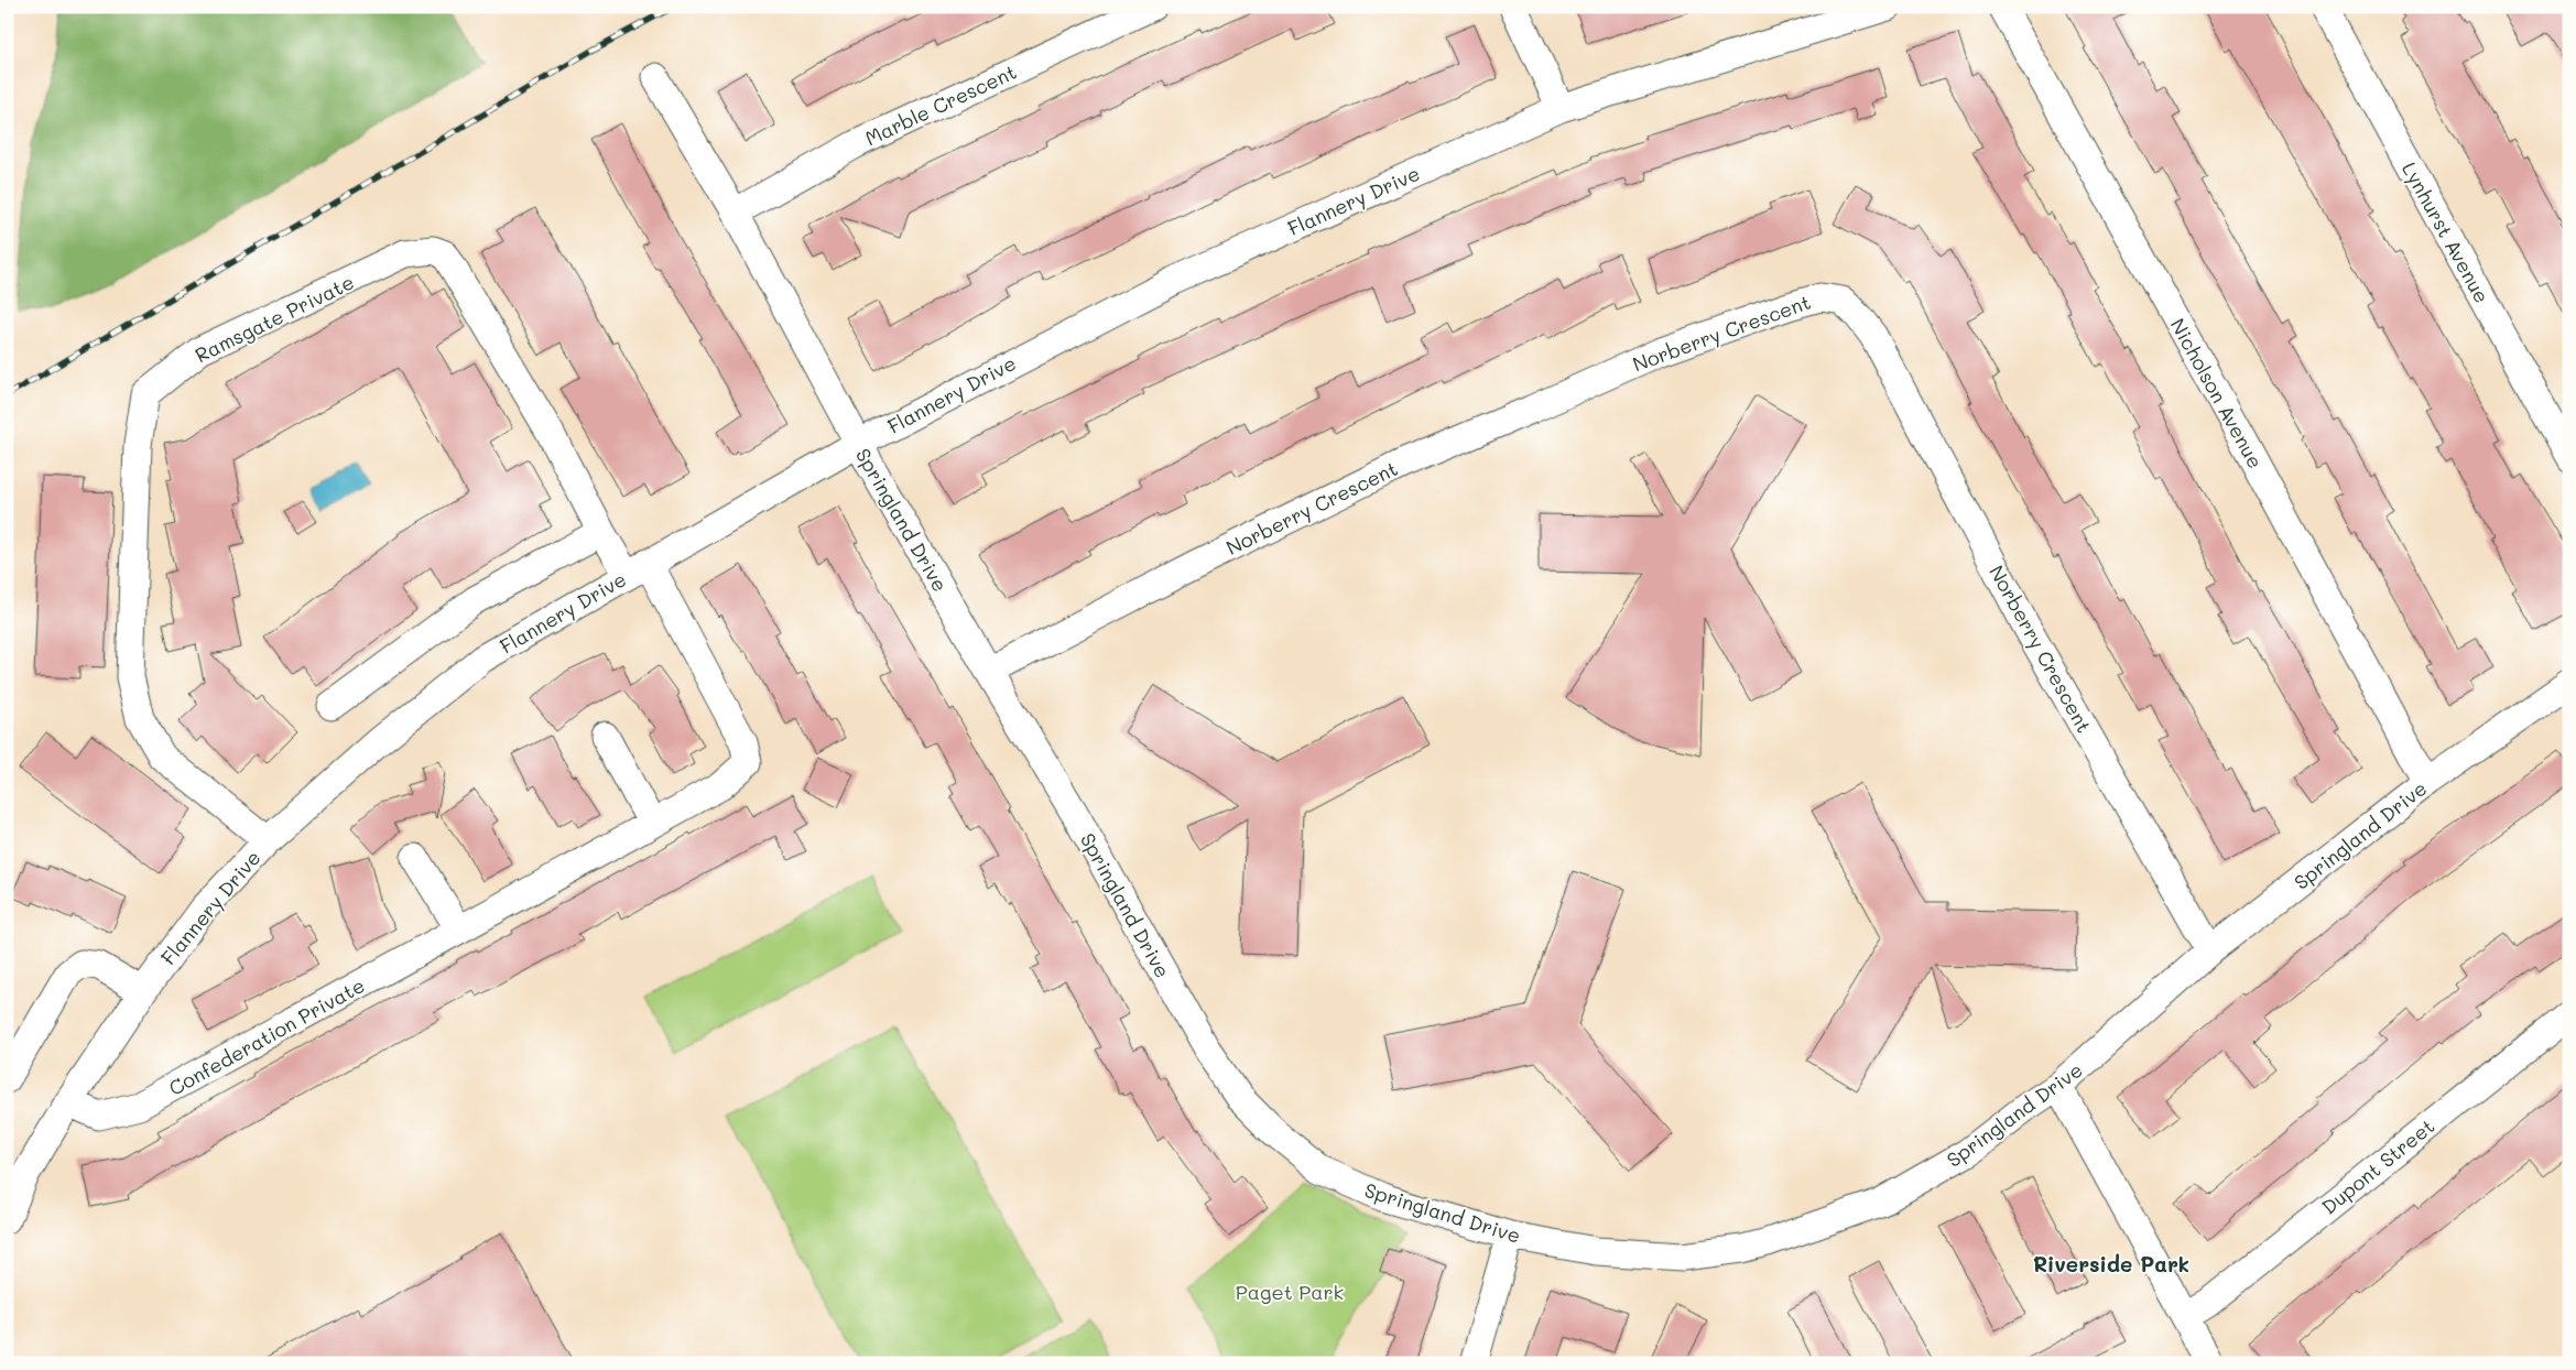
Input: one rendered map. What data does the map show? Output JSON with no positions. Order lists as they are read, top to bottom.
{
  "streets": {
    "street": [
      "Marble Crescent",
      "Flannery Drive",
      "Lynhurst Avenue",
      "Ramsgate Private",
      "Norberry Crescent",
      "Nicholson Avenue",
      "Springland Drive",
      "Confederation Private",
      "Dupont Street"
    ]
  },
  "crossings": [
    ["Marble Crescent", "Springland Drive"],
    ["Flannery Drive", "Ramsgate Private"],
    ["Flannery Drive", "Springland Drive"],
    ["Flannery Drive", "Confederation Private"],
    ["Ramsgate Private", "Confederation Private"],
    ["Norberry Crescent", "Springland Drive"],
    ["Nicholson Avenue", "Springland Drive"]
  ],
  "districts": ["Riverside Park"],
  "parks": ["Paget Park"]
}
